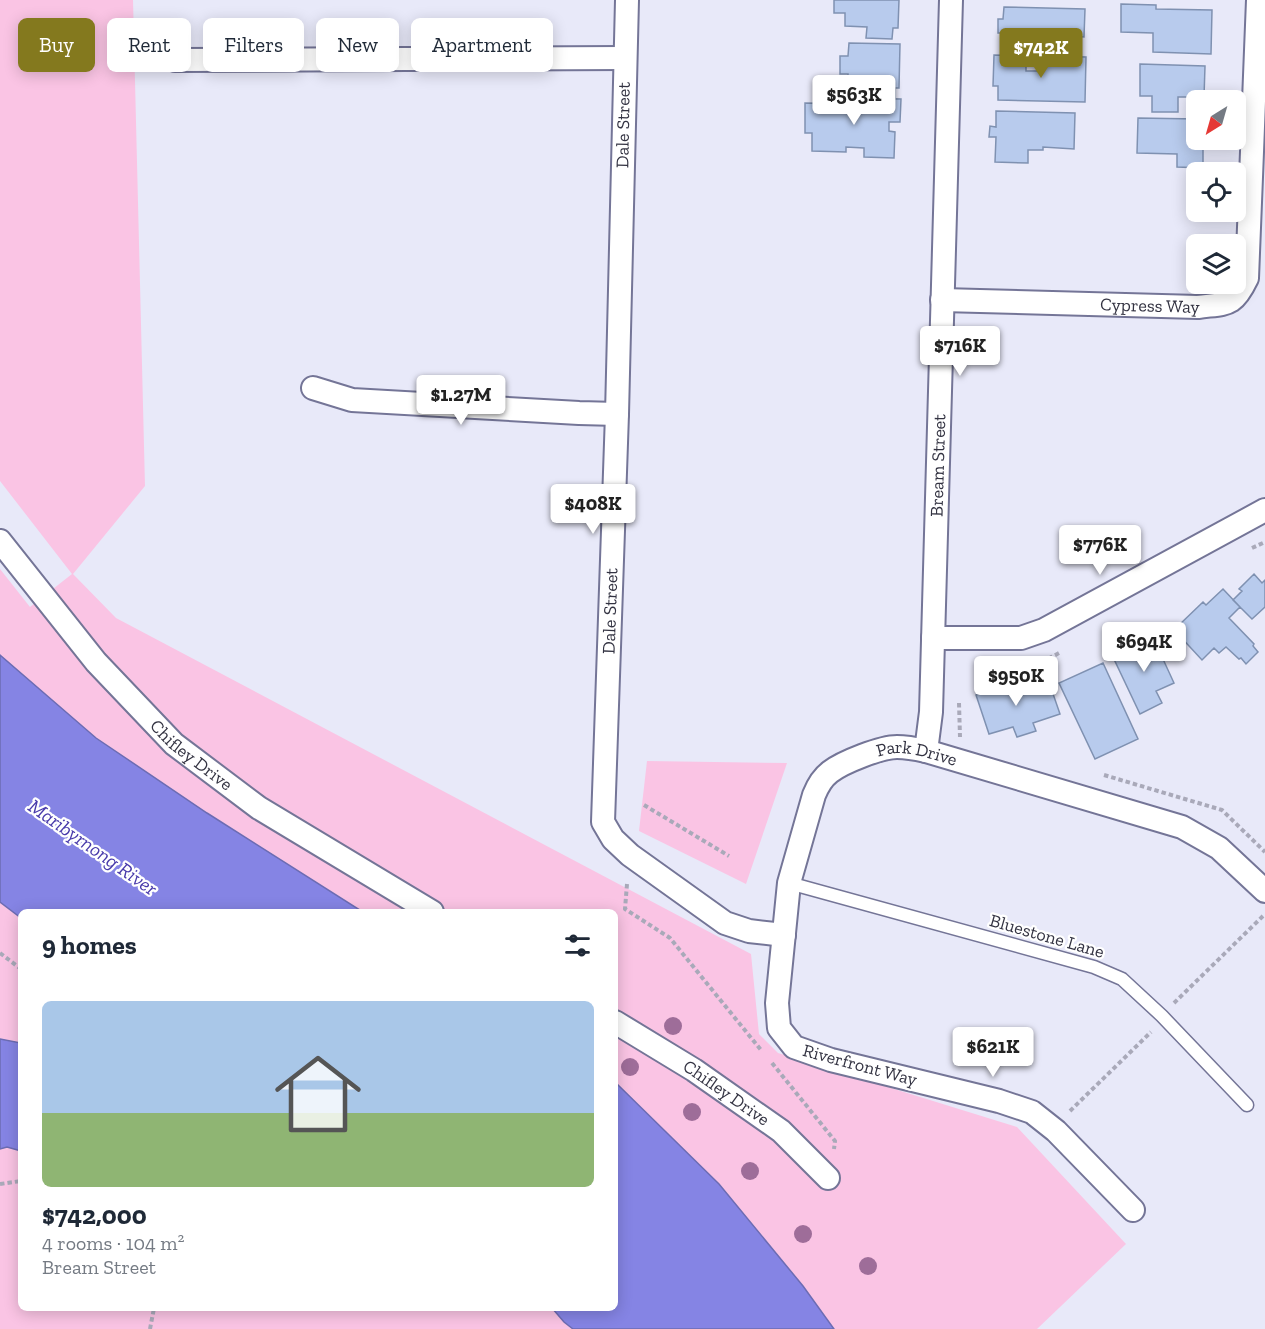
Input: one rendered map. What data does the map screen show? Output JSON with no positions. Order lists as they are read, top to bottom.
{
  "streets": {
    "street": [
      "Dale Street",
      "Cypress Way",
      "Bream Street",
      "Chifley Drive",
      "Park Drive",
      "Riverfront Way"
    ],
    "lane": ["Bluestone Lane"]
  },
  "crossings": [
    ["Dale Street", "Park Drive"],
    ["Cypress Way", "Bream Street"],
    ["Bream Street", "Park Drive"],
    ["Park Drive", "Bluestone Lane"],
    ["Park Drive", "Riverfront Way"]
  ],
  "water": ["Maribyrnong River"],
  "north": "bottom left",
  "page": {
    "chip": [
      "Buy",
      "Rent",
      "Filters",
      "New",
      "Apartment"
    ],
    "price": [
      "$742K",
      "$563K",
      "$716K",
      "$1.27M",
      "$408K",
      "$776K",
      "$694K",
      "$950K",
      "$621K"
    ],
    "heading": "9 homes",
    "list": [
      {
        "name": "$742,000",
        "note": "4 rooms · 104 m² · Bream Street"
      }
    ]
  }
}
